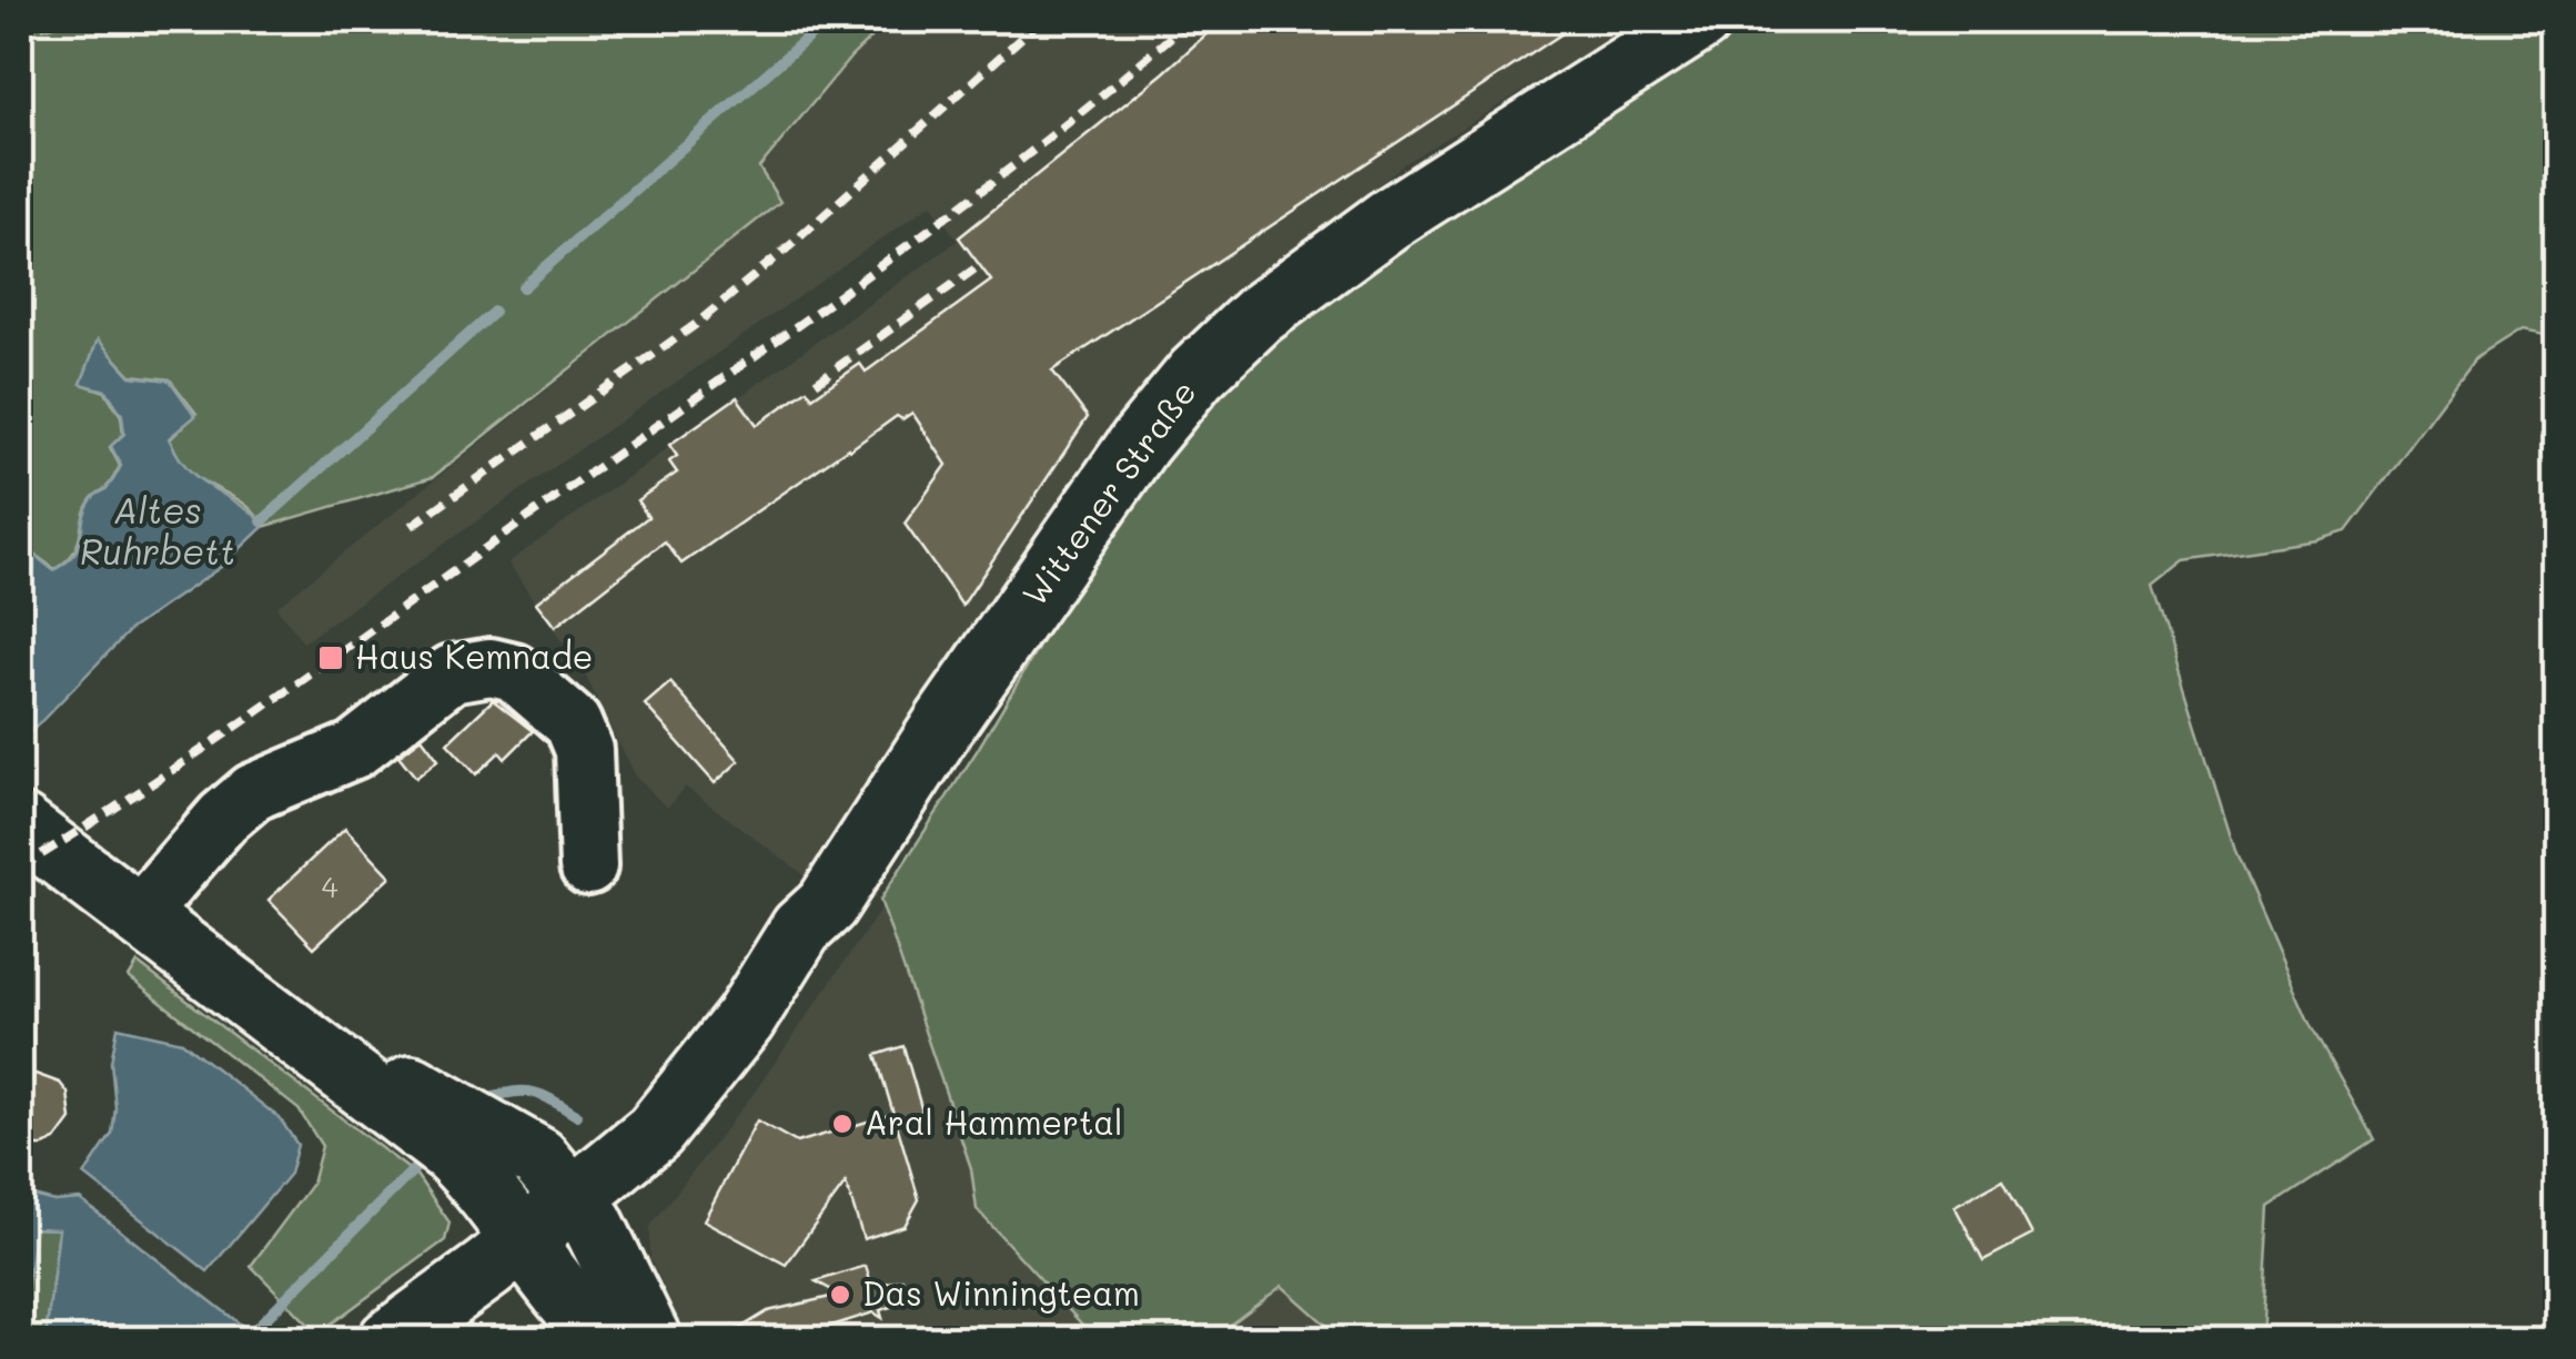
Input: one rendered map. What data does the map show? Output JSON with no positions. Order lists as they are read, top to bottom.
{
  "streets": {
    "main road": ["Wittener Straße"]
  },
  "water": ["Altes Ruhrbett"],
  "places": {
    "transit": ["Haus Kemnade"],
    "other": ["Aral Hammertal", "Das Winningteam"]
  },
  "house_numbers": ["4"]
}
